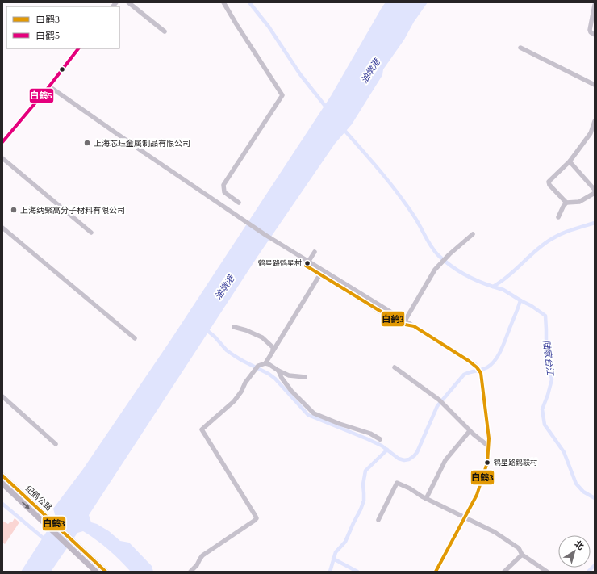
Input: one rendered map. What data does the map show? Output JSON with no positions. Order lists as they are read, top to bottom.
{
  "streets": {
    "main road": ["纪鹤公路"]
  },
  "water": ["油墩港", "陆家台江"],
  "places": [
    "上海芯珏金属制品有限公司",
    "上海纳聚高分子材料有限公司",
    "鹤星路鹤星村",
    "鹤星路鹤联村"
  ],
  "lines": ["transit line 白鹤5", "transit line 白鹤3"],
  "legend": ["白鹤3", "白鹤5"],
  "north": "top right"
}
